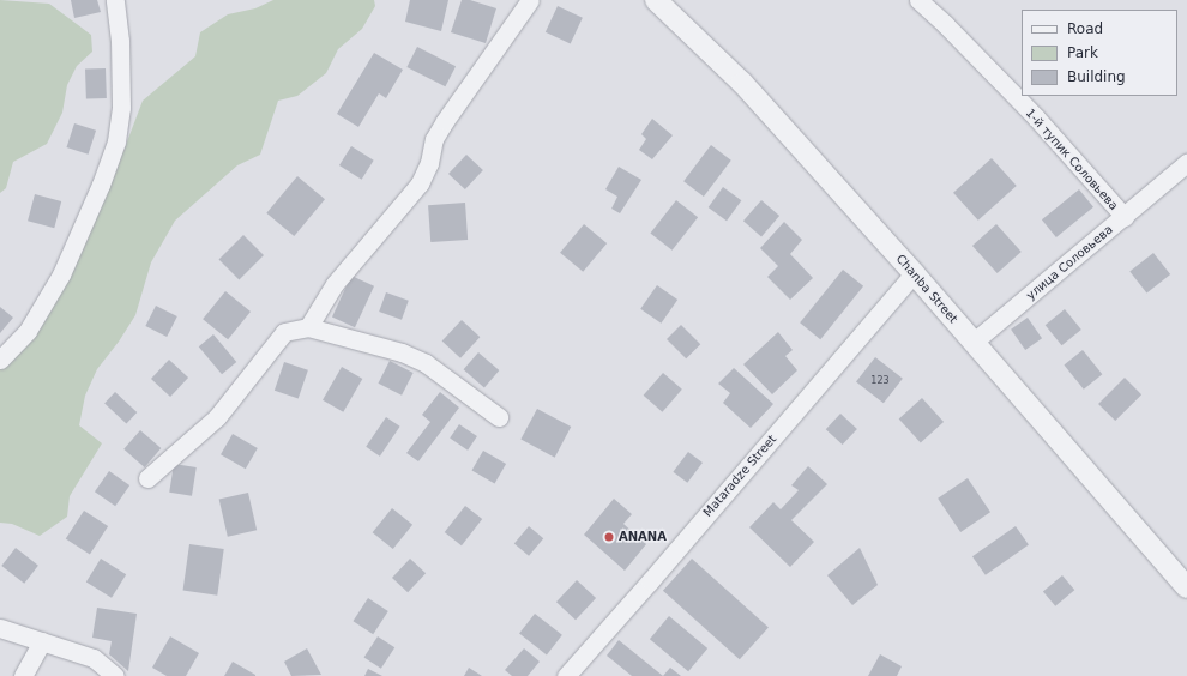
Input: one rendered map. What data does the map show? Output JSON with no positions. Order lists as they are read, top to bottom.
{
  "streets": {
    "street": [
      "1-й тупик Соловьева",
      "улица Соловьева",
      "Chanba Street",
      "Mataradze Street"
    ]
  },
  "crossings": [
    ["1-й тупик Соловьева", "улица Соловьева"],
    ["улица Соловьева", "Chanba Street"],
    ["Chanba Street", "Mataradze Street"]
  ],
  "places": ["ANANA"],
  "house_numbers": ["123"],
  "legend": ["Road", "Park", "Building"]
}
